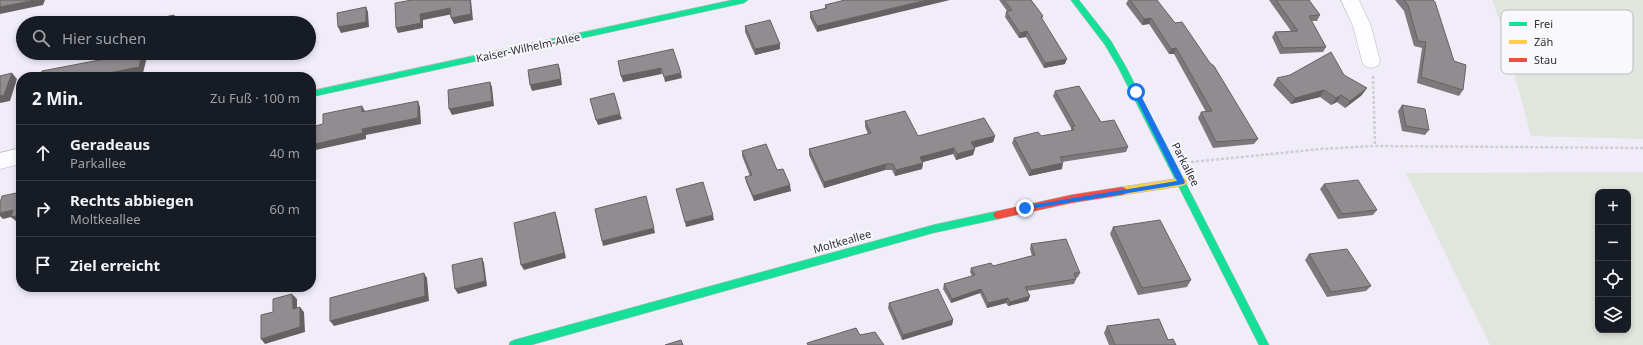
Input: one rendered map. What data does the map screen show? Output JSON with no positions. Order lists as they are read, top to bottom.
{
  "streets": {
    "street": ["Kaiser-Wilhelm-Allee", "Parkallee", "Moltkeallee"]
  },
  "crossings": [
    ["Parkallee", "Moltkeallee"]
  ],
  "legend": ["Frei", "Zäh", "Stau"],
  "page": {
    "search": "Hier suchen",
    "heading": ["2 Min.", "Zu Fuß · 100 m"],
    "list": [
      ["Geradeaus", "Parkallee", "40 m"],
      ["Rechts abbiegen", "Moltkeallee", "60 m"],
      "Ziel erreicht"
    ],
    "map_buttons": ["+", "−"]
  }
}
